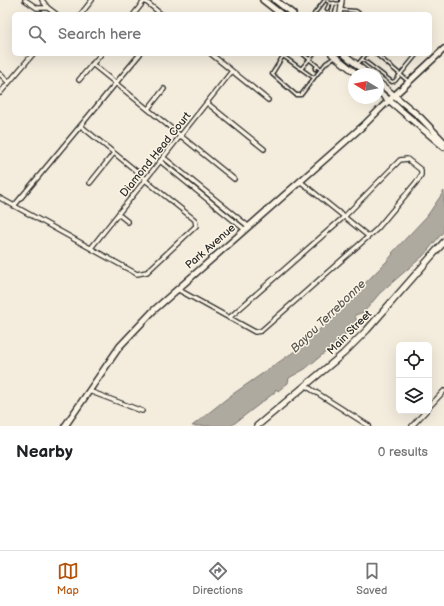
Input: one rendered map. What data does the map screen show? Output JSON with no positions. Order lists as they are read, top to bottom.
{
  "streets": {
    "main road": ["Park Avenue", "Main Street"],
    "street": ["Diamond Head Court"]
  },
  "water": ["Bayou Terrebonne"],
  "north": "left",
  "page": {
    "search": "Search here",
    "heading": ["Nearby", "0 results"],
    "nav": ["Map", "Directions", "Saved"]
  }
}
